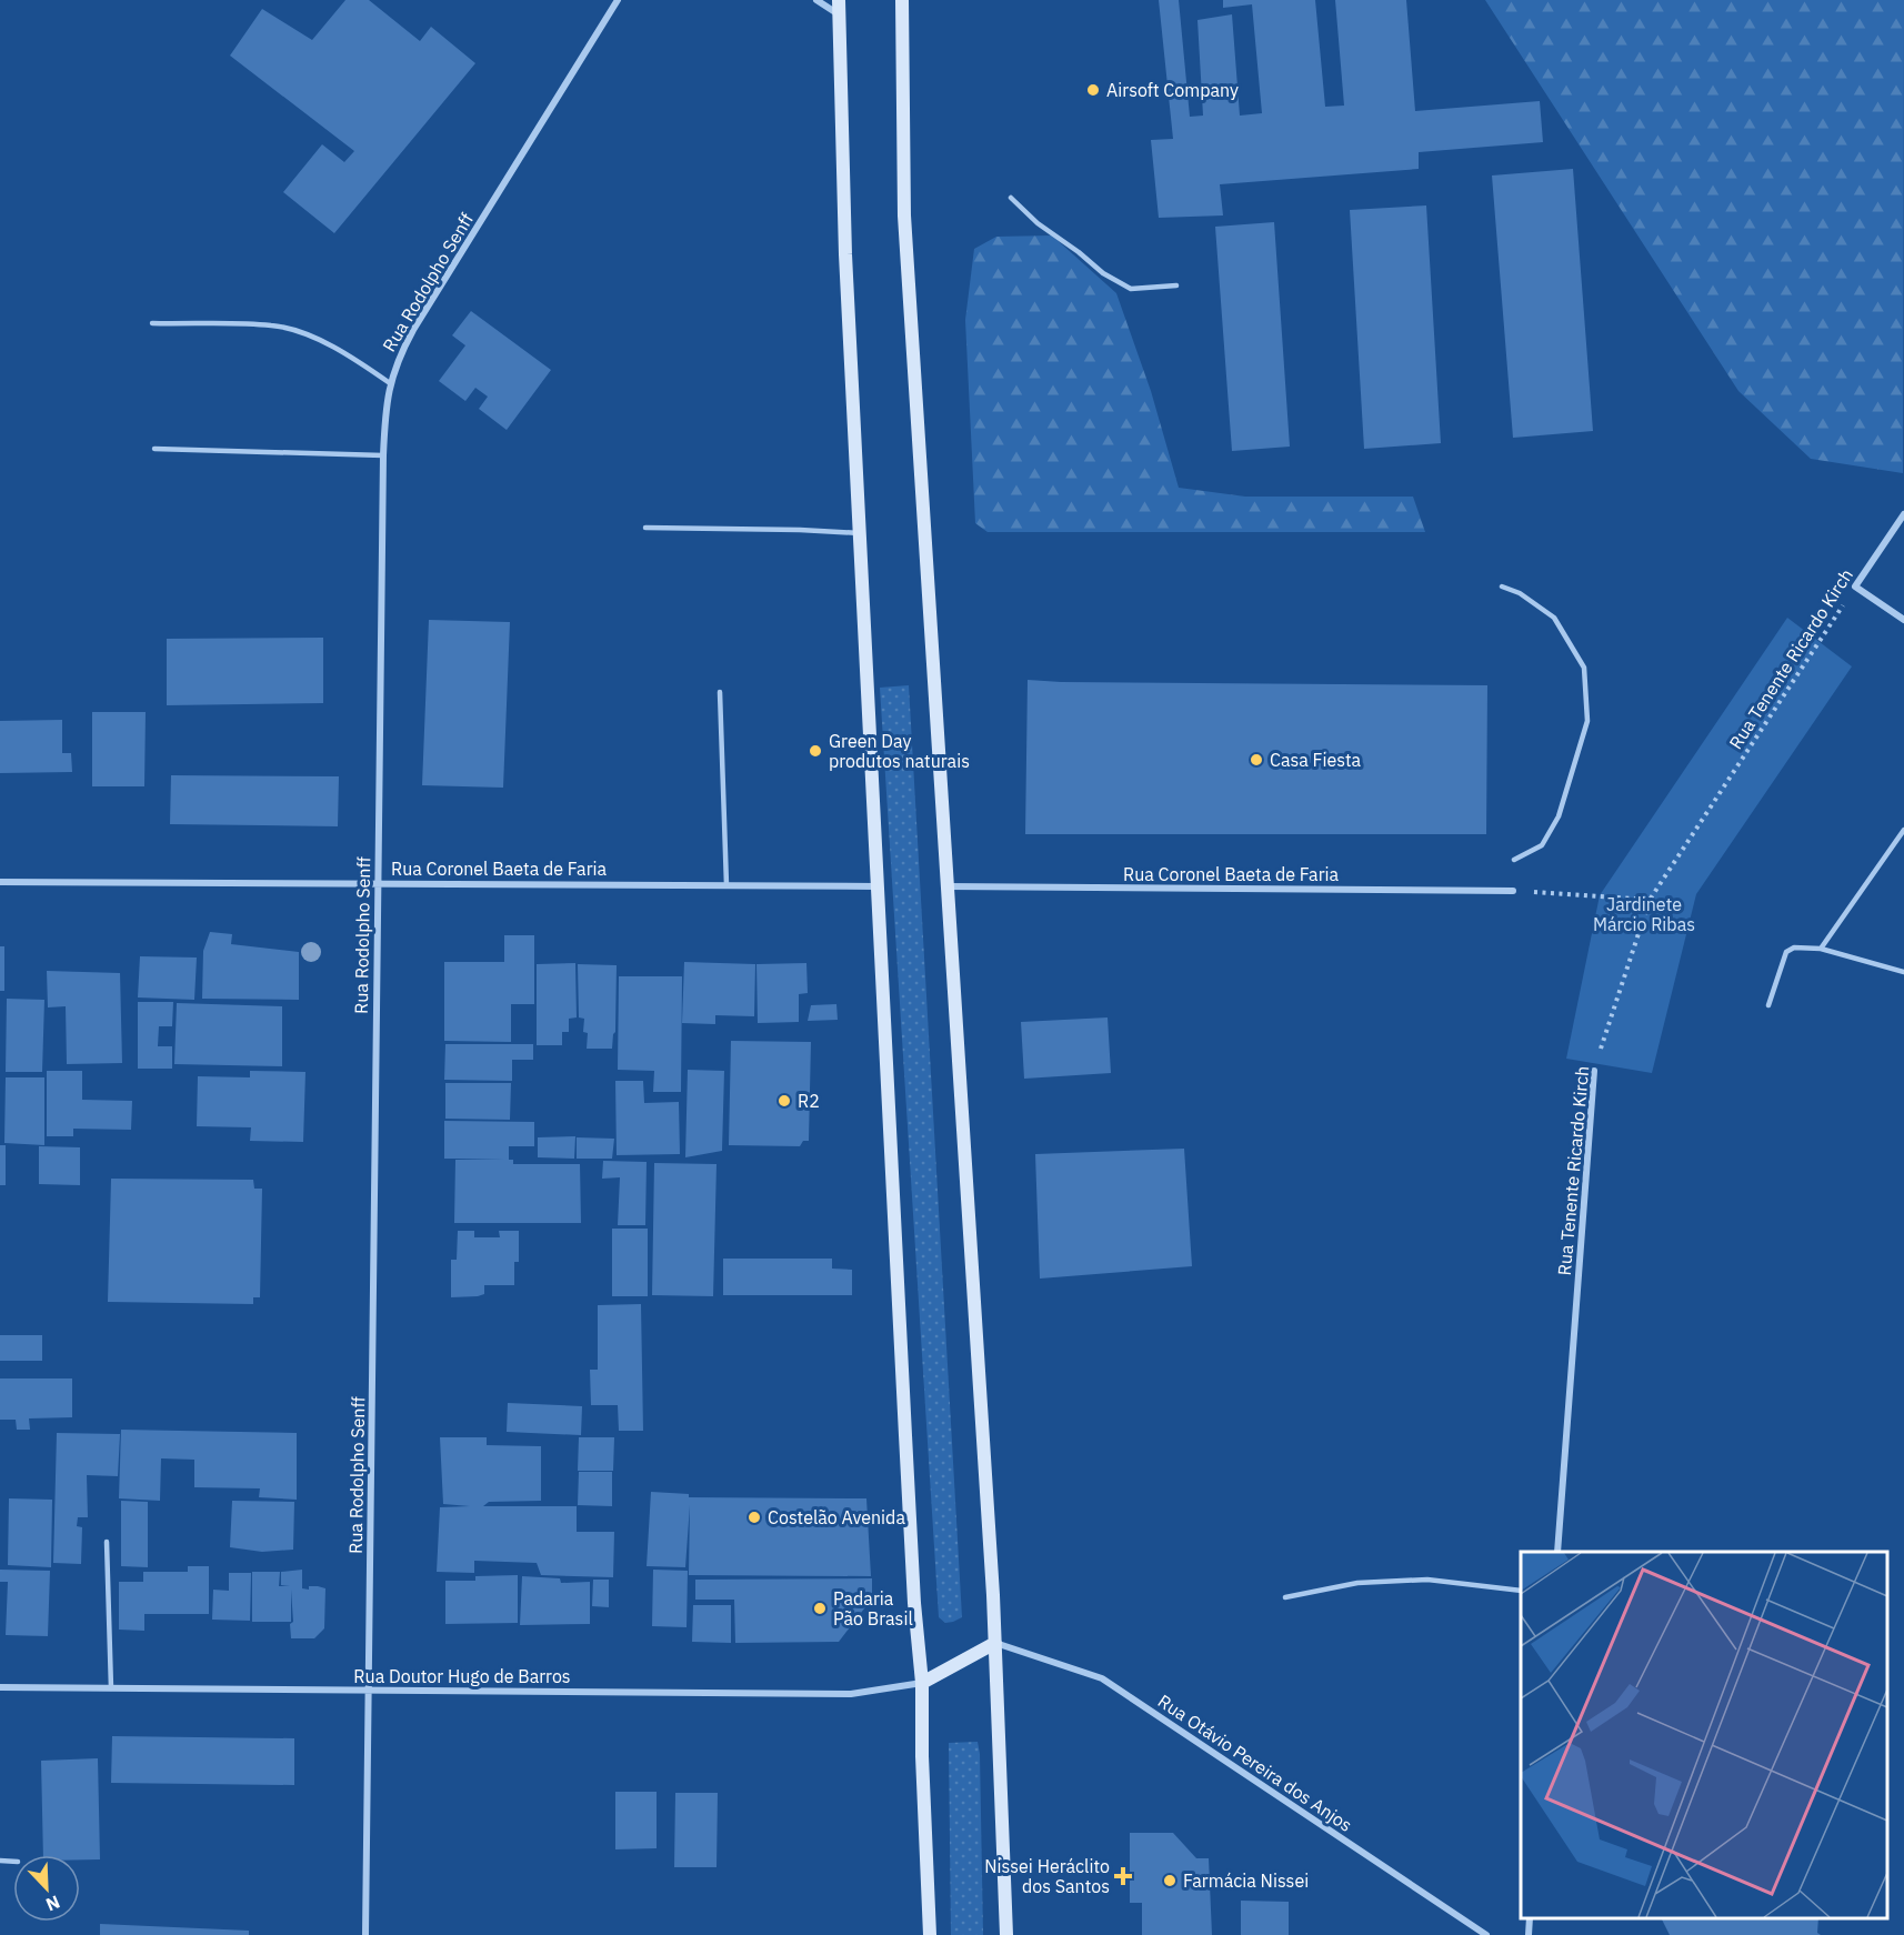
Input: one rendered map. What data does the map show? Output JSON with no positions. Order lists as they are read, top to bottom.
{
  "streets": {
    "street": [
      "Rua Rodolpho Senff",
      "Rua Tenente Ricardo Kirch",
      "Rua Coronel Baeta de Faria",
      "Rua Doutor Hugo de Barros",
      "Rua Otávio Pereira dos Anjos"
    ]
  },
  "crossings": [
    ["Rua Rodolpho Senff", "Rua Coronel Baeta de Faria"],
    ["Rua Rodolpho Senff", "Rua Doutor Hugo de Barros"]
  ],
  "parks": ["Jardinete Márcio Ribas"],
  "places": {
    "other": [
      "Airsoft Company",
      "Green Day produtos naturais",
      "Casa Fiesta",
      "R2",
      "Costelão Avenida",
      "Padaria Pão Brasil",
      "Farmácia Nissei"
    ],
    "health": ["Nissei Heráclito dos Santos"]
  },
  "north": "bottom right"
}
